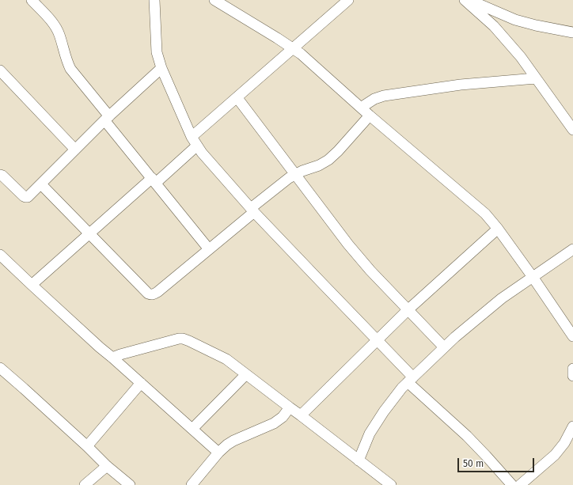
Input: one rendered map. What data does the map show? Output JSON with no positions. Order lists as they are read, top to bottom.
{
  "scale_bar": "50 m"
}
